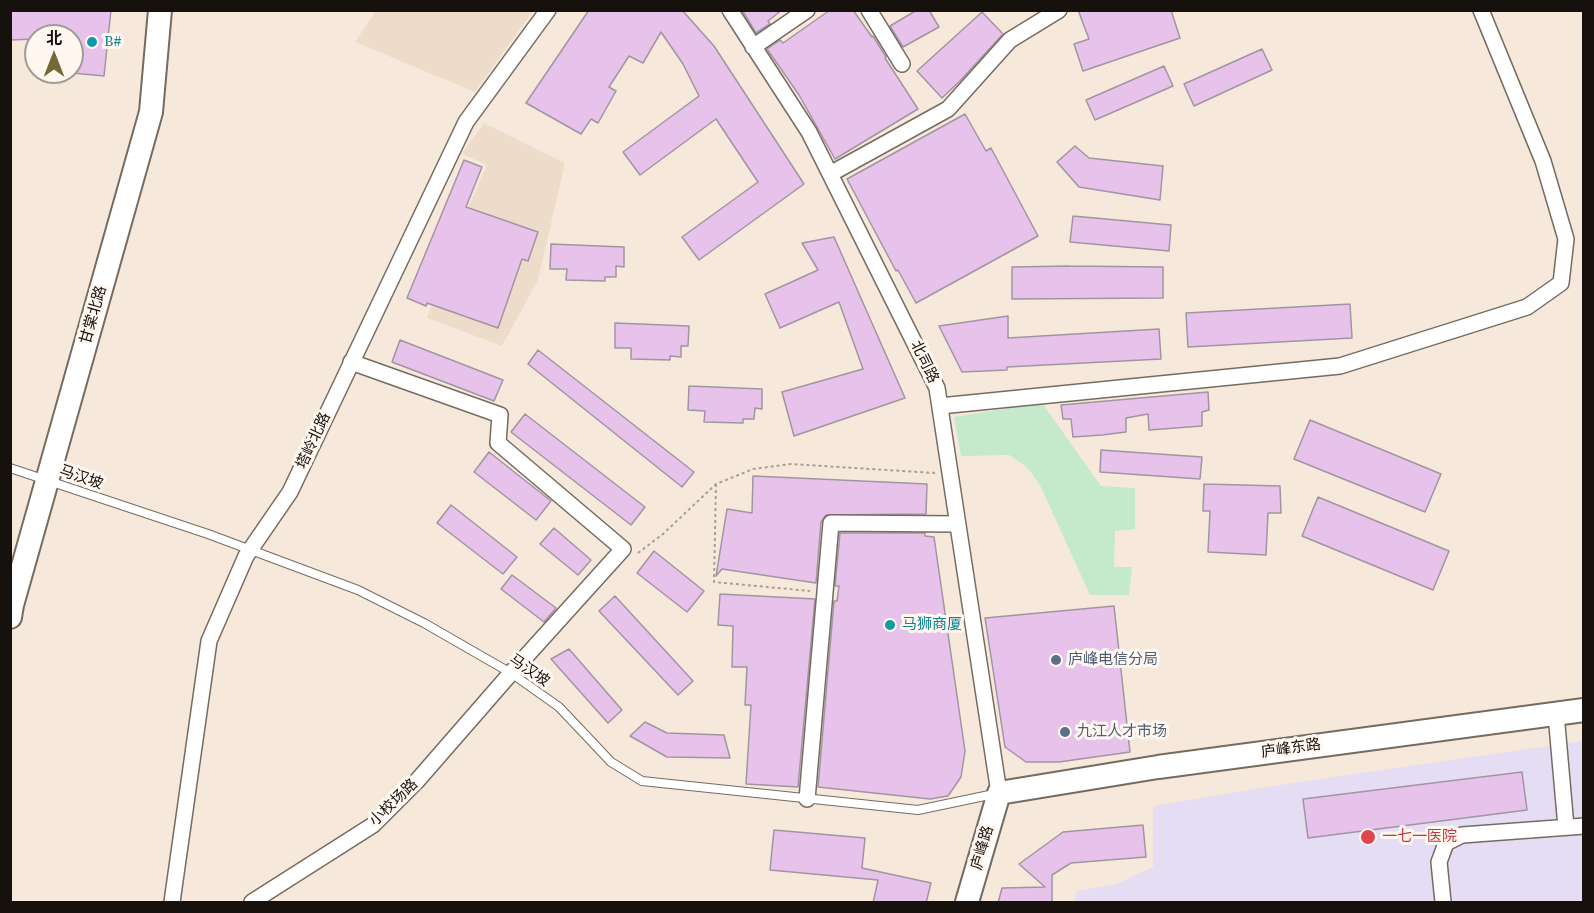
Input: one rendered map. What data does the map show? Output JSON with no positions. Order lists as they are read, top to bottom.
{
  "streets": {
    "main road": ["甘棠北路", "庐峰东路", "庐峰路"],
    "street": ["北司路", "塔岭北路", "小校场路"],
    "lane": ["马汉坡"]
  },
  "crossings": [
    ["甘棠北路", "马汉坡"],
    ["北司路", "马汉坡"],
    ["北司路", "庐峰东路"],
    ["北司路", "庐峰路"],
    ["塔岭北路", "马汉坡"],
    ["塔岭北路", "小校场路"],
    ["马汉坡", "庐峰东路"],
    ["马汉坡", "小校场路"],
    ["马汉坡", "庐峰路"],
    ["庐峰东路", "庐峰路"]
  ],
  "places": [
    "B#",
    "马狮商厦",
    "庐峰电信分局",
    "九江人才市场",
    "一七一医院"
  ],
  "north": "top"
}
